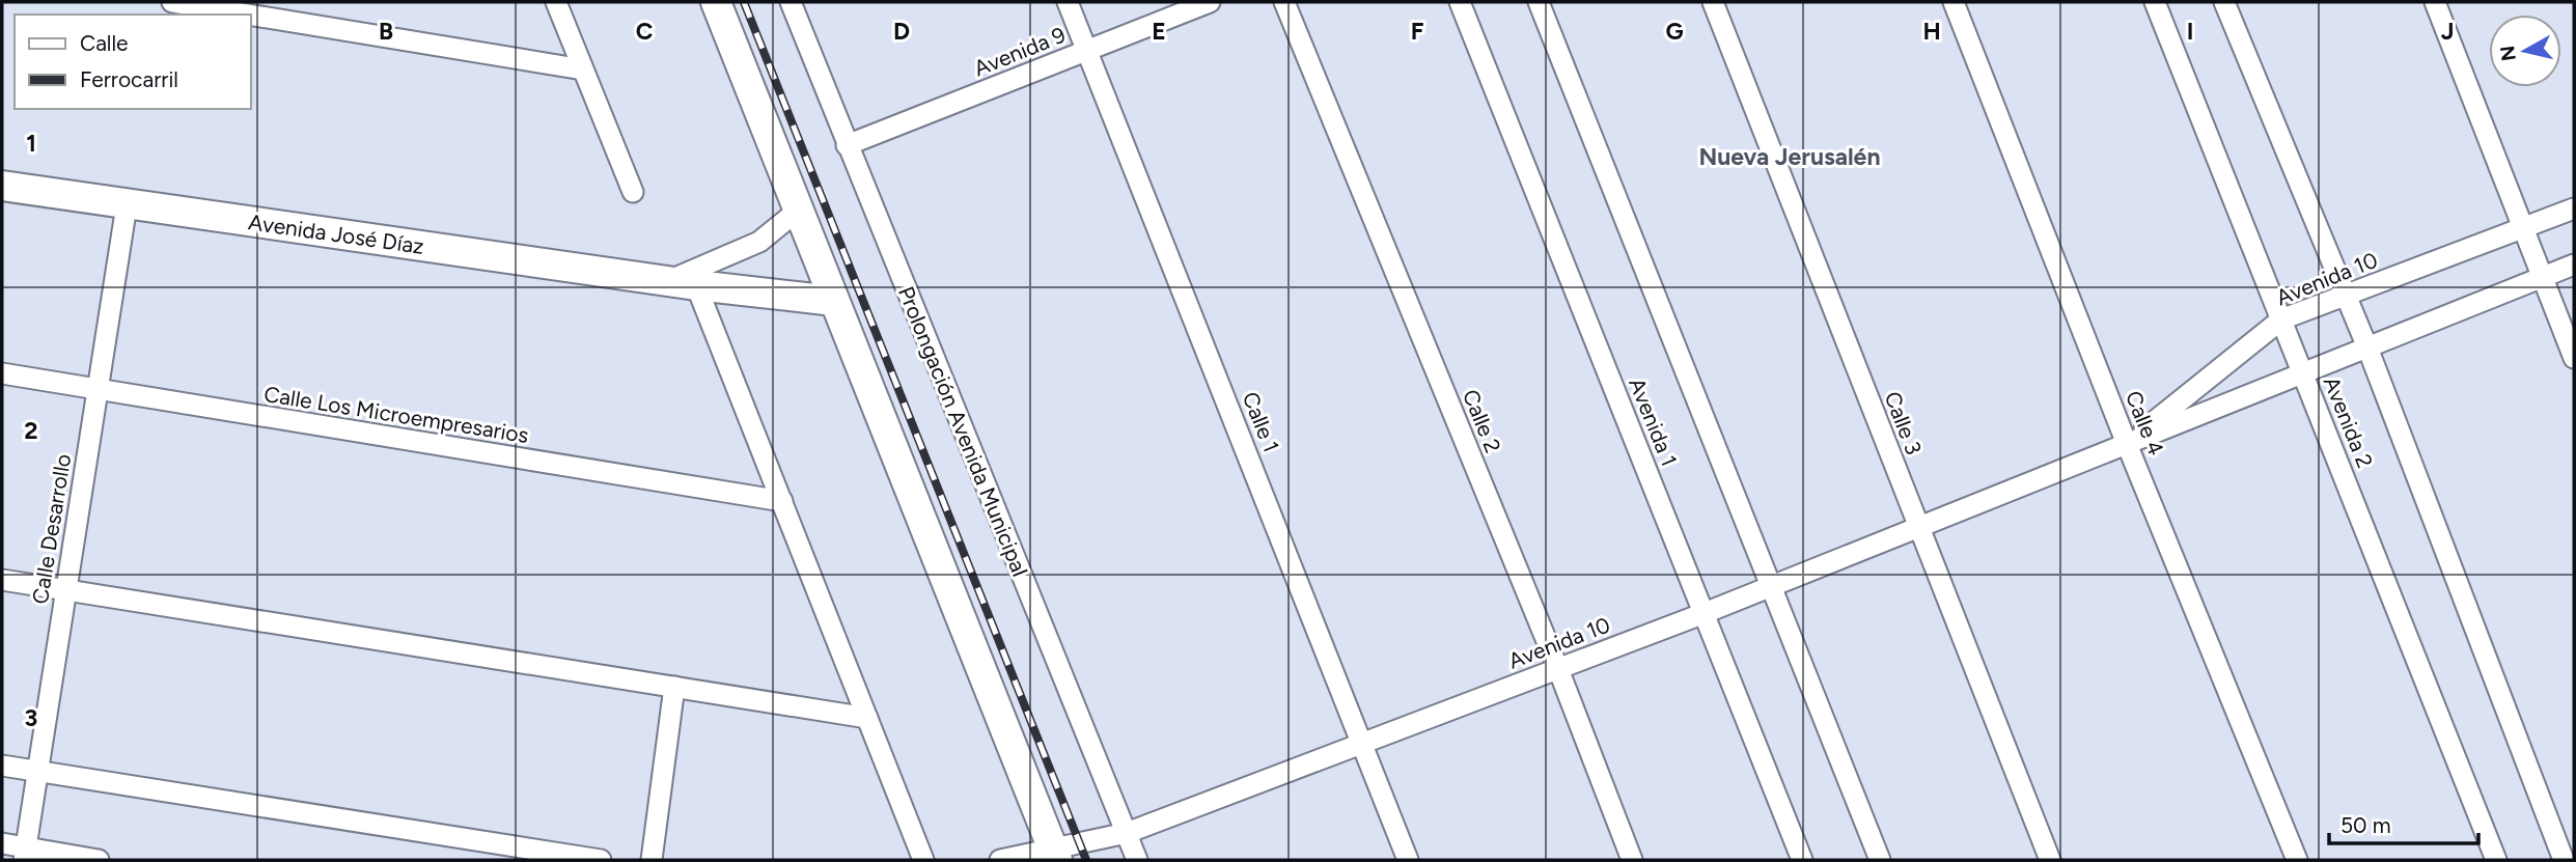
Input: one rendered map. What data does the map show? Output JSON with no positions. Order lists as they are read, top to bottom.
{
  "streets": {
    "main road": ["Avenida José Díaz"],
    "street": [
      "Avenida 9",
      "Avenida 10",
      "Calle Los Microempresarios",
      "Calle 2",
      "Calle 1",
      "Avenida 1",
      "Avenida 2",
      "Calle 3",
      "Calle 4",
      "Prolongación Avenida Municipal",
      "Calle Desarrollo"
    ]
  },
  "crossings": [
    ["Avenida 9", "Calle 1"],
    ["Avenida 9", "Prolongación Avenida Municipal"],
    ["Avenida José Díaz", "Calle Desarrollo"],
    ["Avenida 10", "Calle 2"],
    ["Avenida 10", "Calle 1"],
    ["Avenida 10", "Avenida 1"],
    ["Avenida 10", "Avenida 2"],
    ["Avenida 10", "Calle 3"],
    ["Avenida 10", "Calle 4"],
    ["Avenida 10", "Prolongación Avenida Municipal"],
    ["Calle Los Microempresarios", "Calle Desarrollo"]
  ],
  "districts": ["Nueva Jerusalén"],
  "legend": ["Calle", "Ferrocarril"],
  "scale_bar": "50 m",
  "north": "left",
  "grid": {
    "columns": [
      "B",
      "C",
      "D",
      "E",
      "F",
      "G",
      "H",
      "I",
      "J"
    ],
    "rows": ["1", "2", "3"]
  }
}
